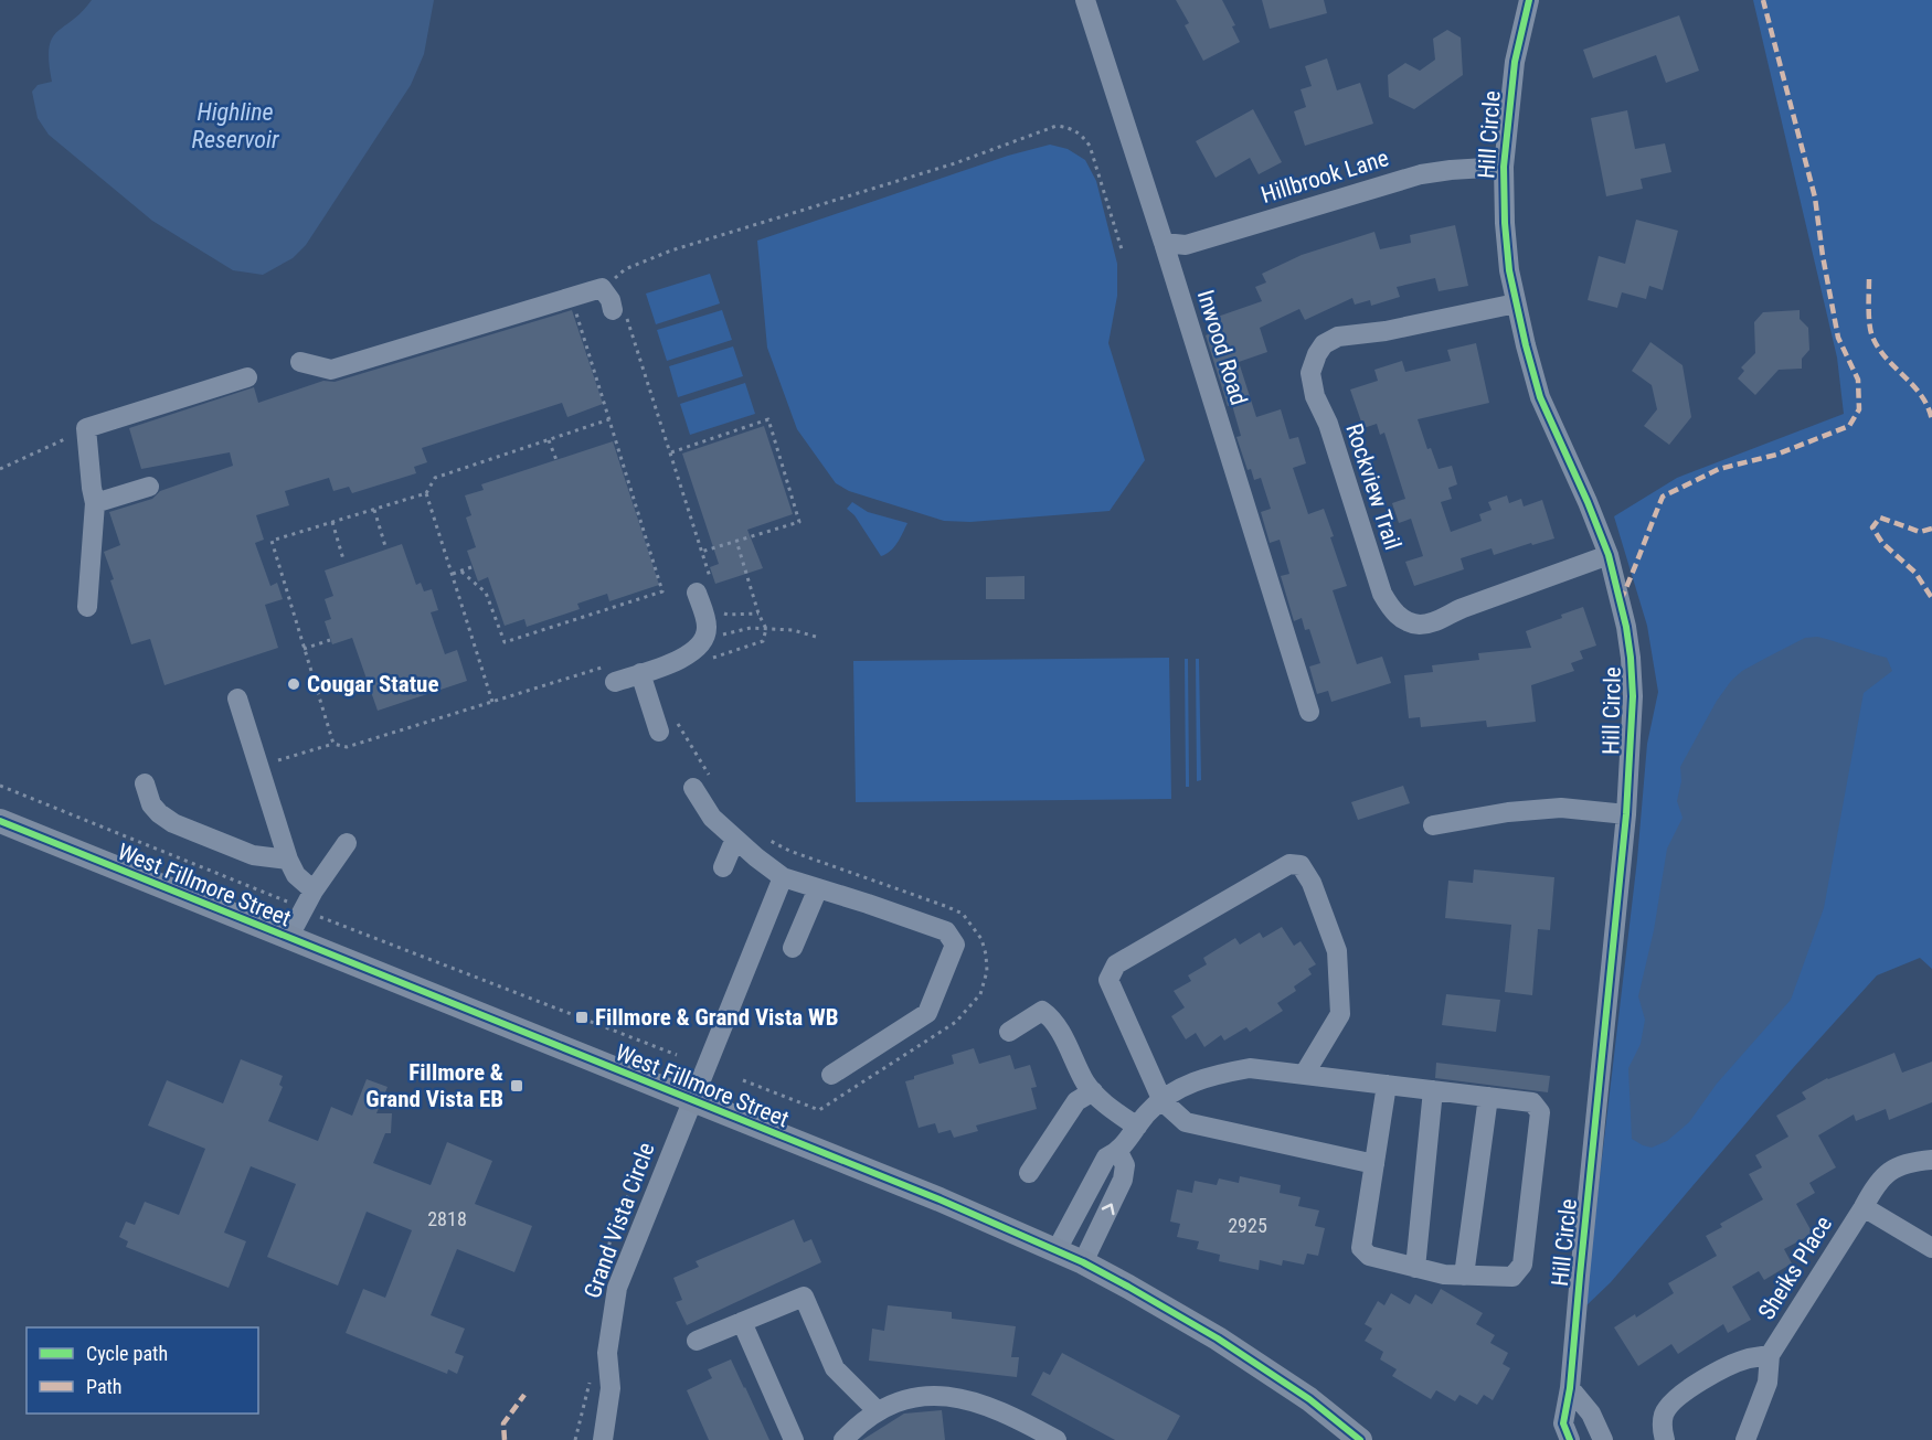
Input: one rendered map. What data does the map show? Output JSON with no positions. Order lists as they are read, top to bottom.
{
  "streets": {
    "main road": ["West Fillmore Street"],
    "street": [
      "Hill Circle",
      "Hillbrook Lane",
      "Inwood Road",
      "Rockview Trail",
      "Grand Vista Circle",
      "Sheiks Place"
    ]
  },
  "crossings": [
    ["Hill Circle", "Hillbrook Lane"],
    ["Hill Circle", "Rockview Trail"],
    ["Hillbrook Lane", "Inwood Road"],
    ["West Fillmore Street", "Grand Vista Circle"]
  ],
  "water": ["Highline Reservoir"],
  "places": {
    "other": ["Cougar Statue"],
    "transit": ["Fillmore & Grand Vista WB", "Fillmore & Grand Vista EB"]
  },
  "house_numbers": ["2818", "2925"],
  "legend": ["Cycle path", "Path"]
}
